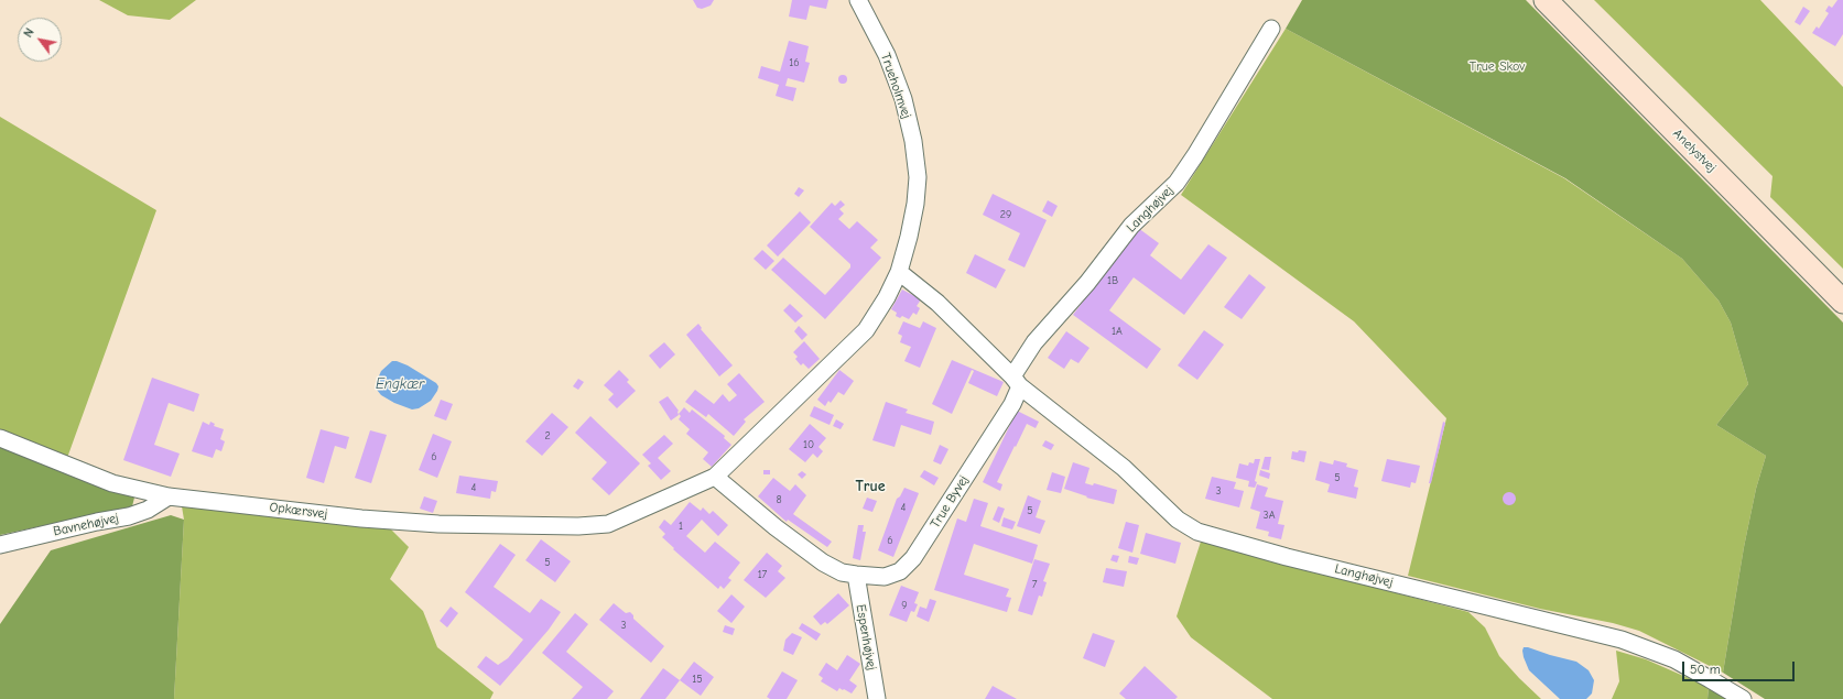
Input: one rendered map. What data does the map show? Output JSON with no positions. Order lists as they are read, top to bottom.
{
  "streets": {
    "street": [
      "Trueholmvej",
      "Anelystvej",
      "Langhøjvej",
      "True Byvej",
      "Opkærsvej",
      "Bavnehøjvej",
      "Espenhøjvej"
    ]
  },
  "crossings": [
    ["Langhøjvej", "True Byvej"],
    ["True Byvej", "Opkærsvej"],
    ["True Byvej", "Espenhøjvej"],
    ["Opkærsvej", "Bavnehøjvej"]
  ],
  "districts": ["True"],
  "water": ["Engkær"],
  "parks": ["True Skov"],
  "house_numbers": [
    "16",
    "29",
    "1B",
    "1A",
    "2",
    "10",
    "6",
    "5",
    "4",
    "3",
    "8",
    "4",
    "5",
    "3A",
    "1",
    "6",
    "5",
    "17",
    "7",
    "9",
    "3",
    "15"
  ],
  "scale_bar": "50 m",
  "north": "top left"
}
